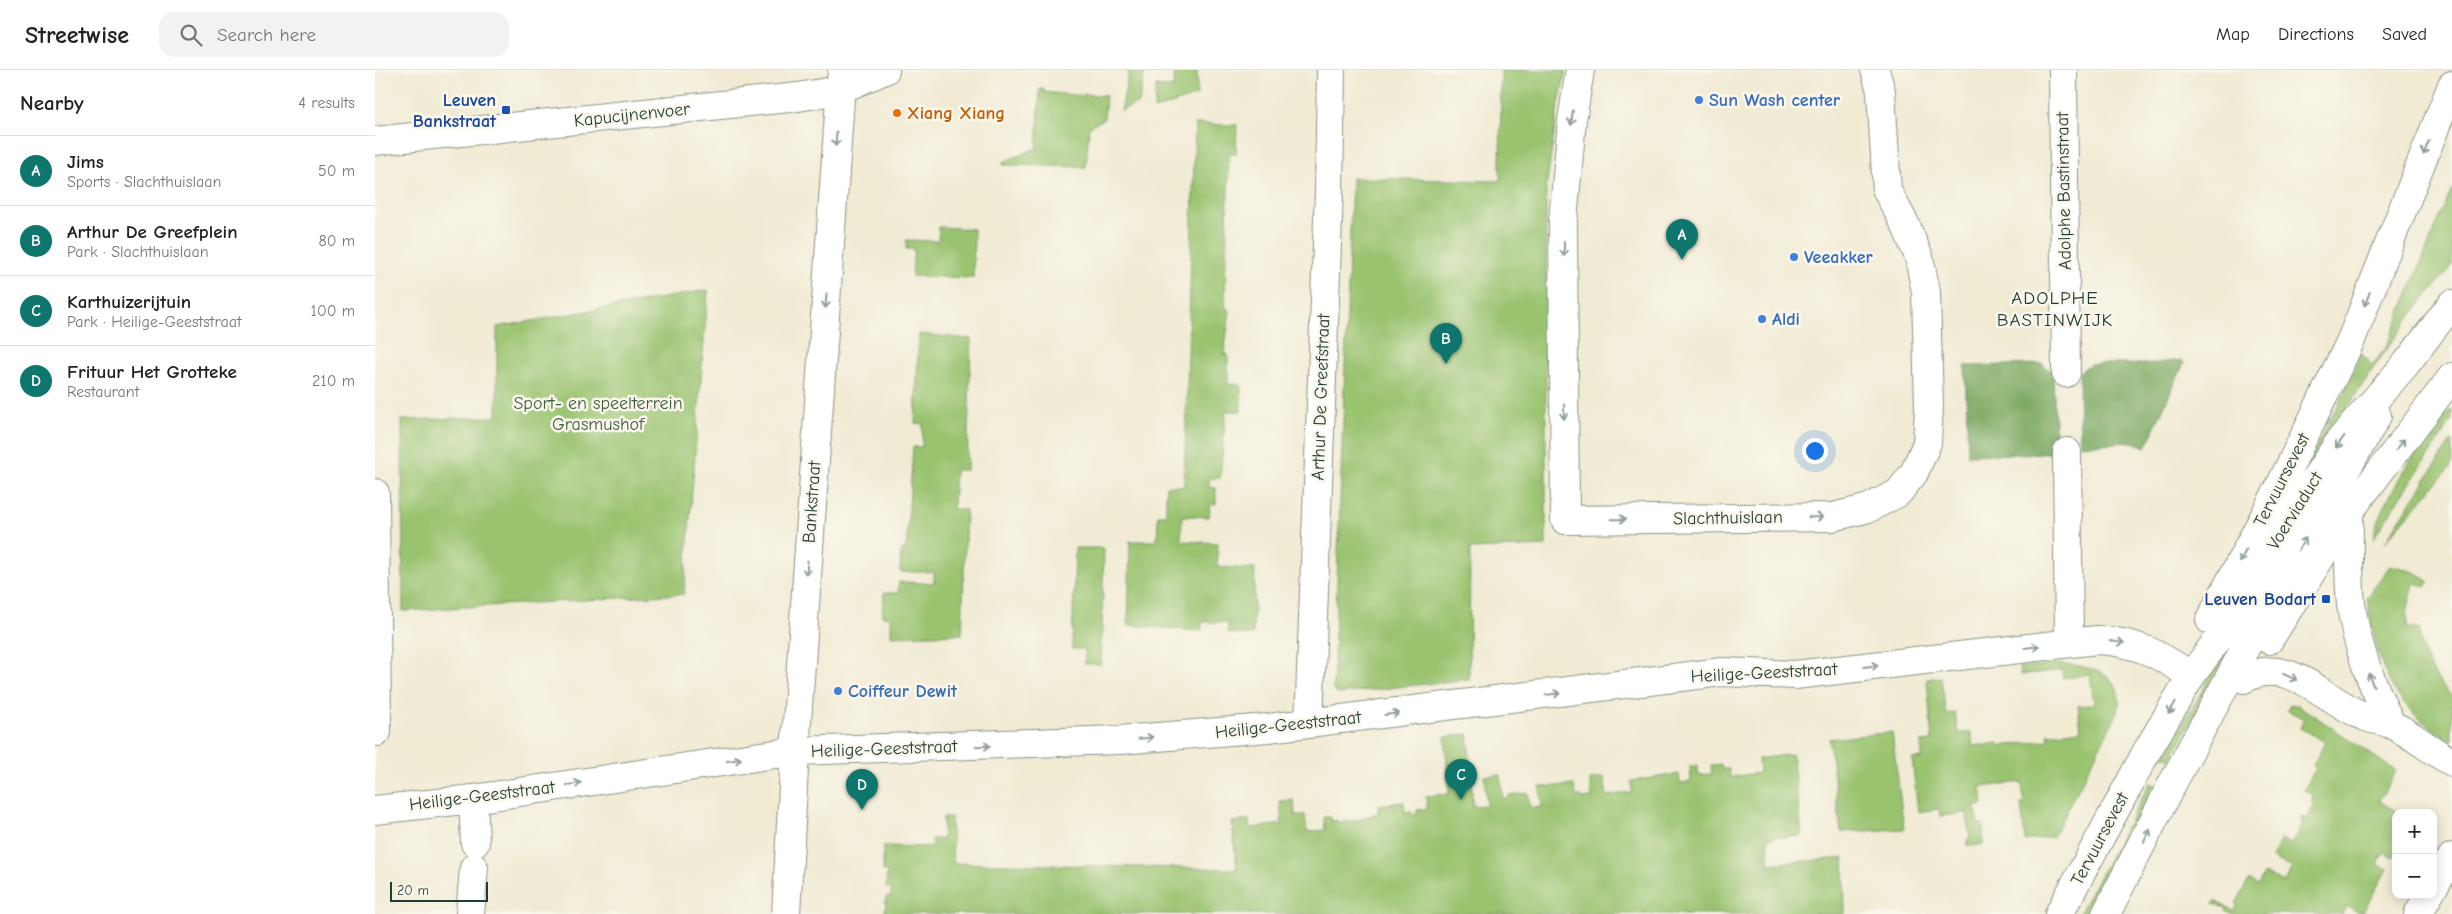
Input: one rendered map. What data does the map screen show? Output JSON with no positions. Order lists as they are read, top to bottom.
{
  "streets": {
    "street": [
      "Kapucijnenvoer",
      "Adolphe Bastinstraat",
      "Arthur De Greefstraat",
      "Tervuursevest",
      "Bankstraat",
      "Voerviaduct",
      "Slachthuislaan",
      "Heilige-Geeststraat"
    ]
  },
  "crossings": [
    ["Kapucijnenvoer", "Bankstraat"],
    ["Arthur De Greefstraat", "Heilige-Geeststraat"],
    ["Tervuursevest", "Voerviaduct"],
    ["Tervuursevest", "Heilige-Geeststraat"],
    ["Bankstraat", "Heilige-Geeststraat"],
    ["Voerviaduct", "Heilige-Geeststraat"]
  ],
  "one_way": ["Bankstraat", "Heilige-Geeststraat"],
  "districts": ["ADOLPHE BASTINWIJK"],
  "parks": ["Sport- en speelterrein Grasmushof"],
  "places": {
    "other": [
      "Sun Wash center",
      "Xiang Xiang",
      "Veeakker",
      "Aldi",
      "Coiffeur Dewit"
    ],
    "transit": ["Leuven Bankstraat", "Leuven Bodart"]
  },
  "scale_bar": "20 m",
  "page": {
    "header": "Streetwise",
    "search": "Search here",
    "nav": ["Map", "Directions", "Saved"],
    "heading": ["Nearby", "4 results"],
    "list": [
      {
        "mark": "A",
        "name": "Jims",
        "note": "Sports · Slachthuislaan",
        "value": "50 m"
      },
      {
        "mark": "B",
        "name": "Arthur De Greefplein",
        "note": "Park · Slachthuislaan",
        "value": "80 m"
      },
      {
        "mark": "C",
        "name": "Karthuizerijtuin",
        "note": "Park · Heilige-Geeststraat",
        "value": "100 m"
      },
      {
        "mark": "D",
        "name": "Frituur Het Grotteke",
        "note": "Restaurant",
        "value": "210 m"
      }
    ],
    "pins": [
      "A",
      "B",
      "C",
      "D"
    ],
    "map_buttons": ["+", "−"],
    "scale": "20 m"
  }
}
